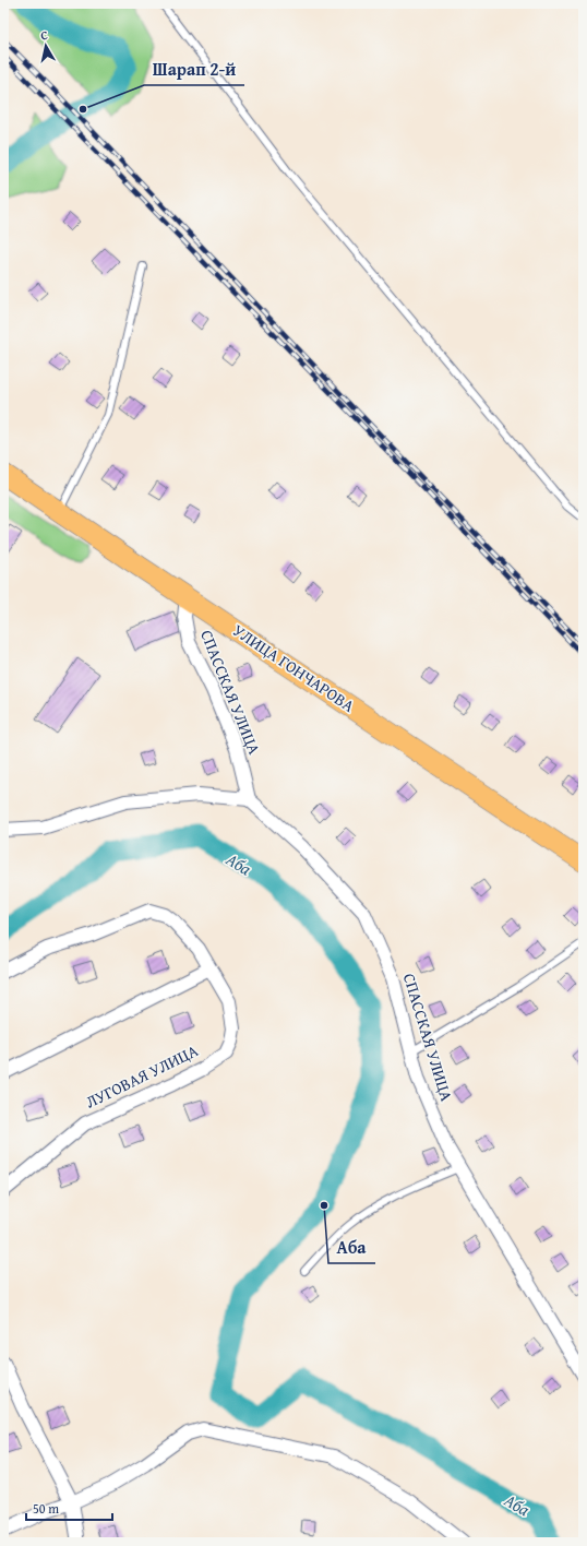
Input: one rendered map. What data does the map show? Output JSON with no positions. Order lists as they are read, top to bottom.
{
  "streets": {
    "main road": ["УЛИЦА ГОНЧАРОВА"],
    "street": ["СПАССКАЯ УЛИЦА", "ЛУГОВАЯ УЛИЦА"]
  },
  "crossings": [
    ["УЛИЦА ГОНЧАРОВА", "СПАССКАЯ УЛИЦА"]
  ],
  "water": ["Аба"],
  "places": ["Шарап 2-й", "Аба"],
  "scale_bar": "50 m",
  "north": "top"
}
